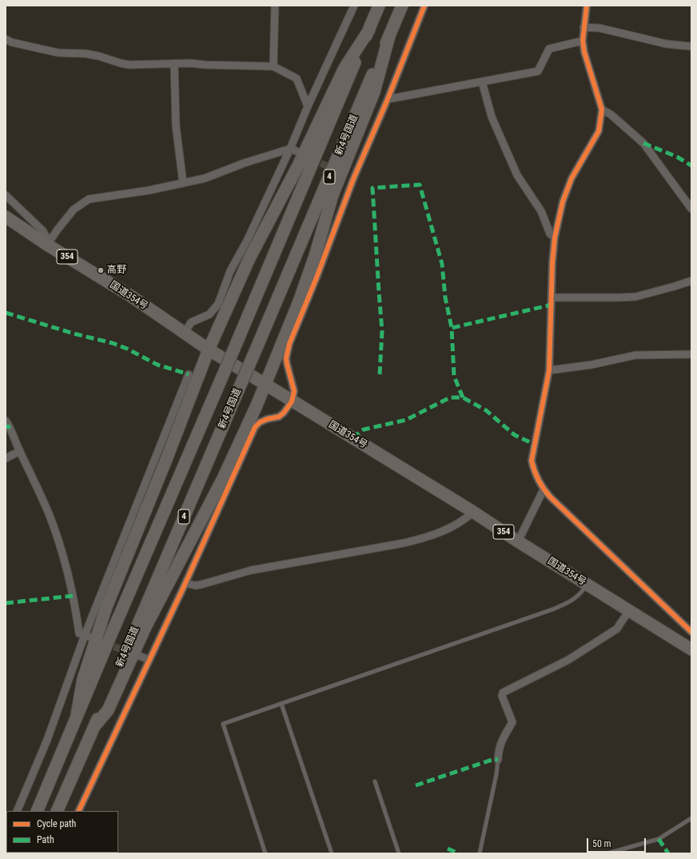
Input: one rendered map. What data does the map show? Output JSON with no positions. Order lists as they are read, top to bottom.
{
  "streets": {
    "highway": [
      "新4号国道",
      "4",
      "354",
      "国道354号"
    ]
  },
  "places": ["高野"],
  "legend": ["Cycle path", "Path"],
  "scale_bar": "50 m"
}
